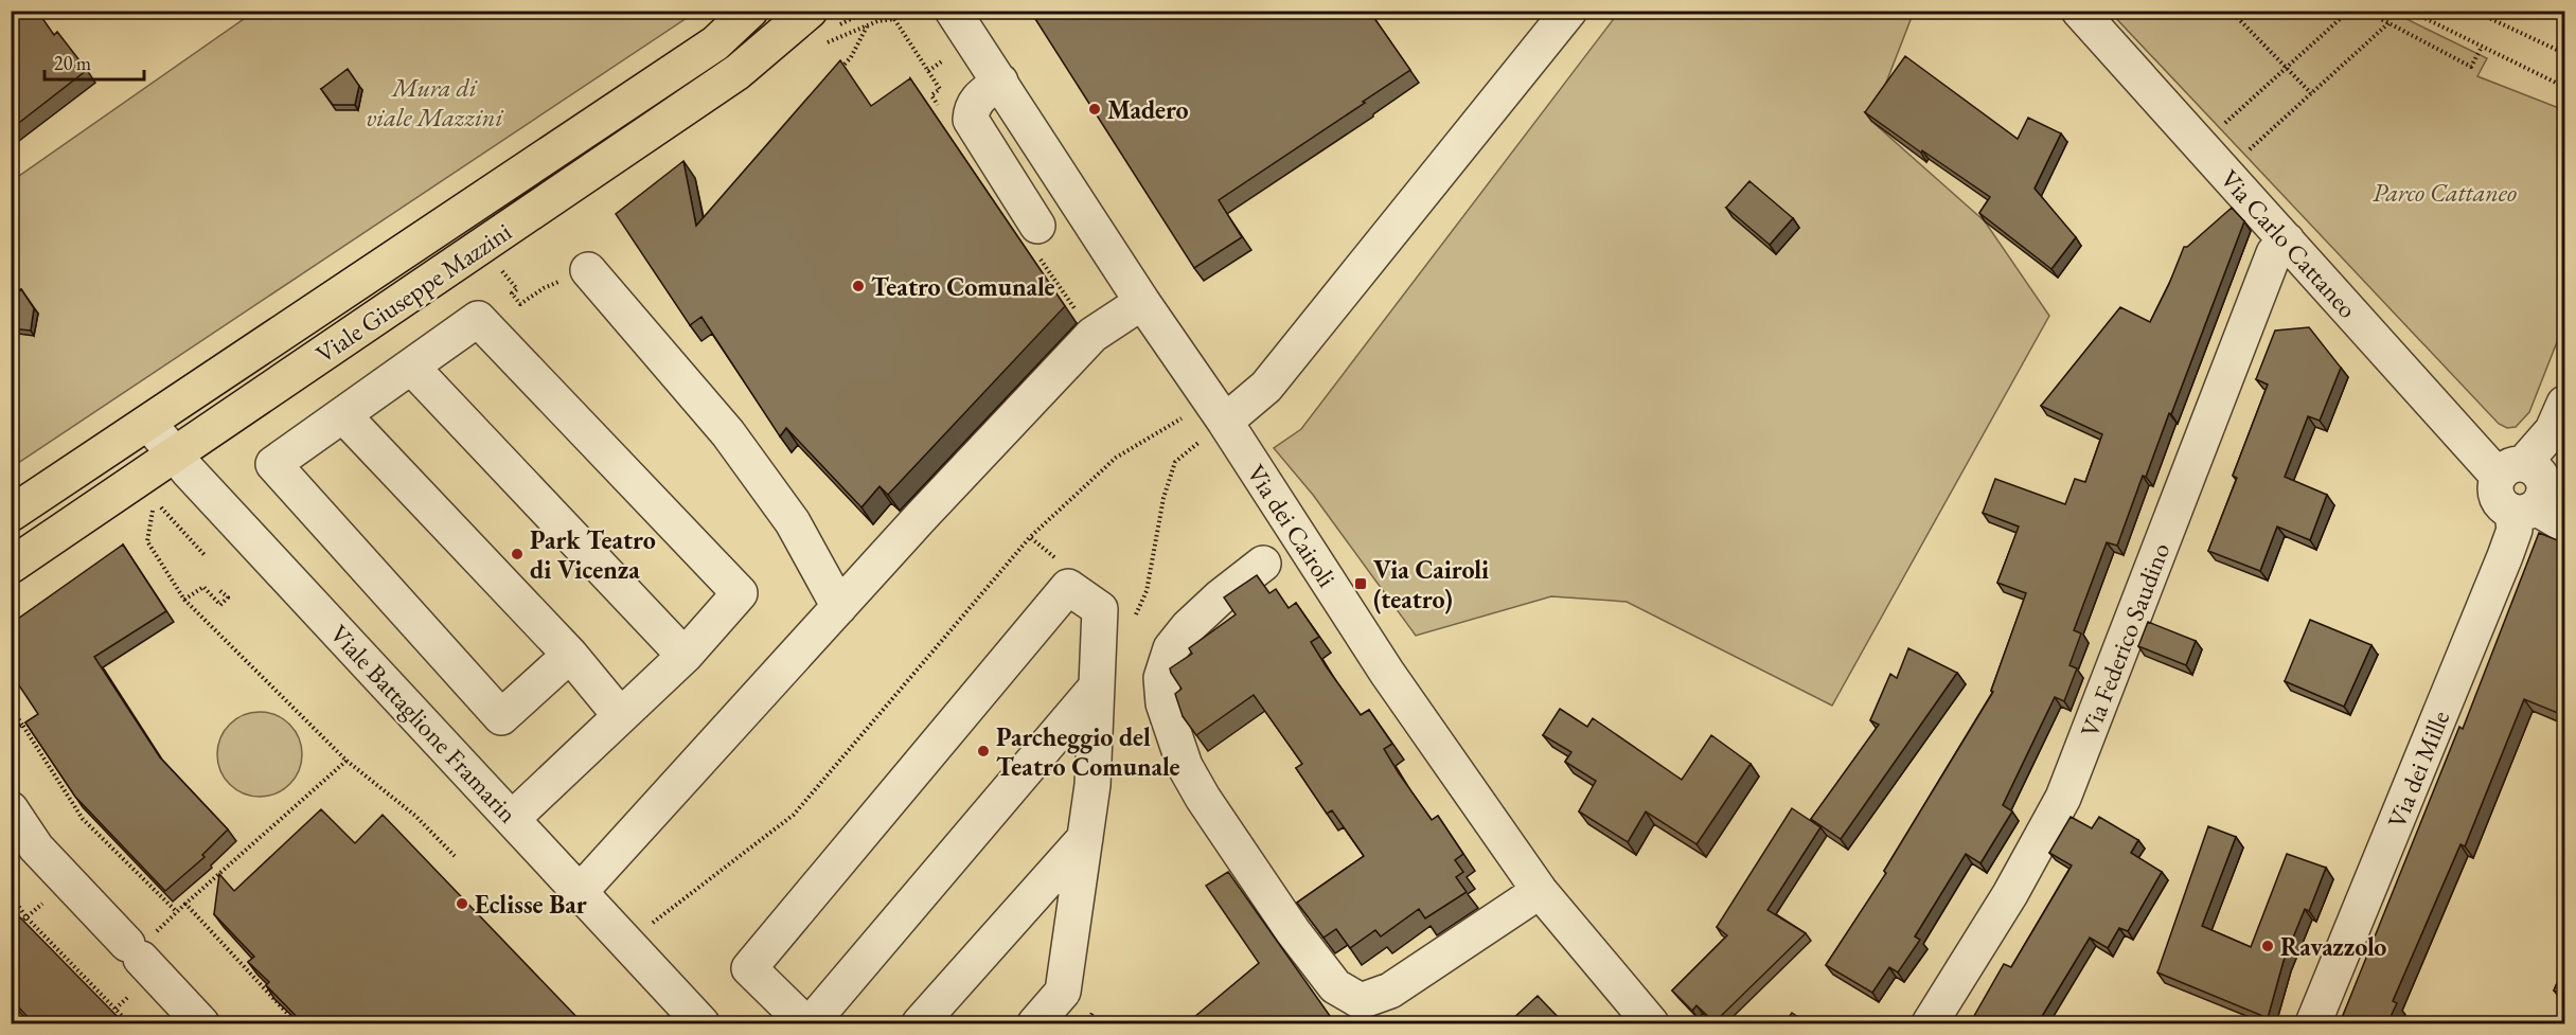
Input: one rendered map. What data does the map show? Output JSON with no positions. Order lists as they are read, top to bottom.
{
  "streets": {
    "main road": ["Viale Giuseppe Mazzini"],
    "street": [
      "Via Carlo Cattaneo",
      "Via dei Cairoli",
      "Via Federico Saudino",
      "Viale Battaglione Framarin",
      "Via dei Mille"
    ]
  },
  "crossings": [
    ["Via Carlo Cattaneo", "Via Federico Saudino"],
    ["Viale Giuseppe Mazzini", "Viale Battaglione Framarin"]
  ],
  "parks": ["Mura di viale Mazzini", "Parco Cattaneo"],
  "places": {
    "other": [
      "Madero",
      "Teatro Comunale",
      "Park Teatro di Vicenza",
      "Parcheggio del Teatro Comunale",
      "Eclisse Bar",
      "Ravazzolo"
    ],
    "transit": ["Via Cairoli (teatro)"]
  },
  "scale_bar": "20 m"
}
